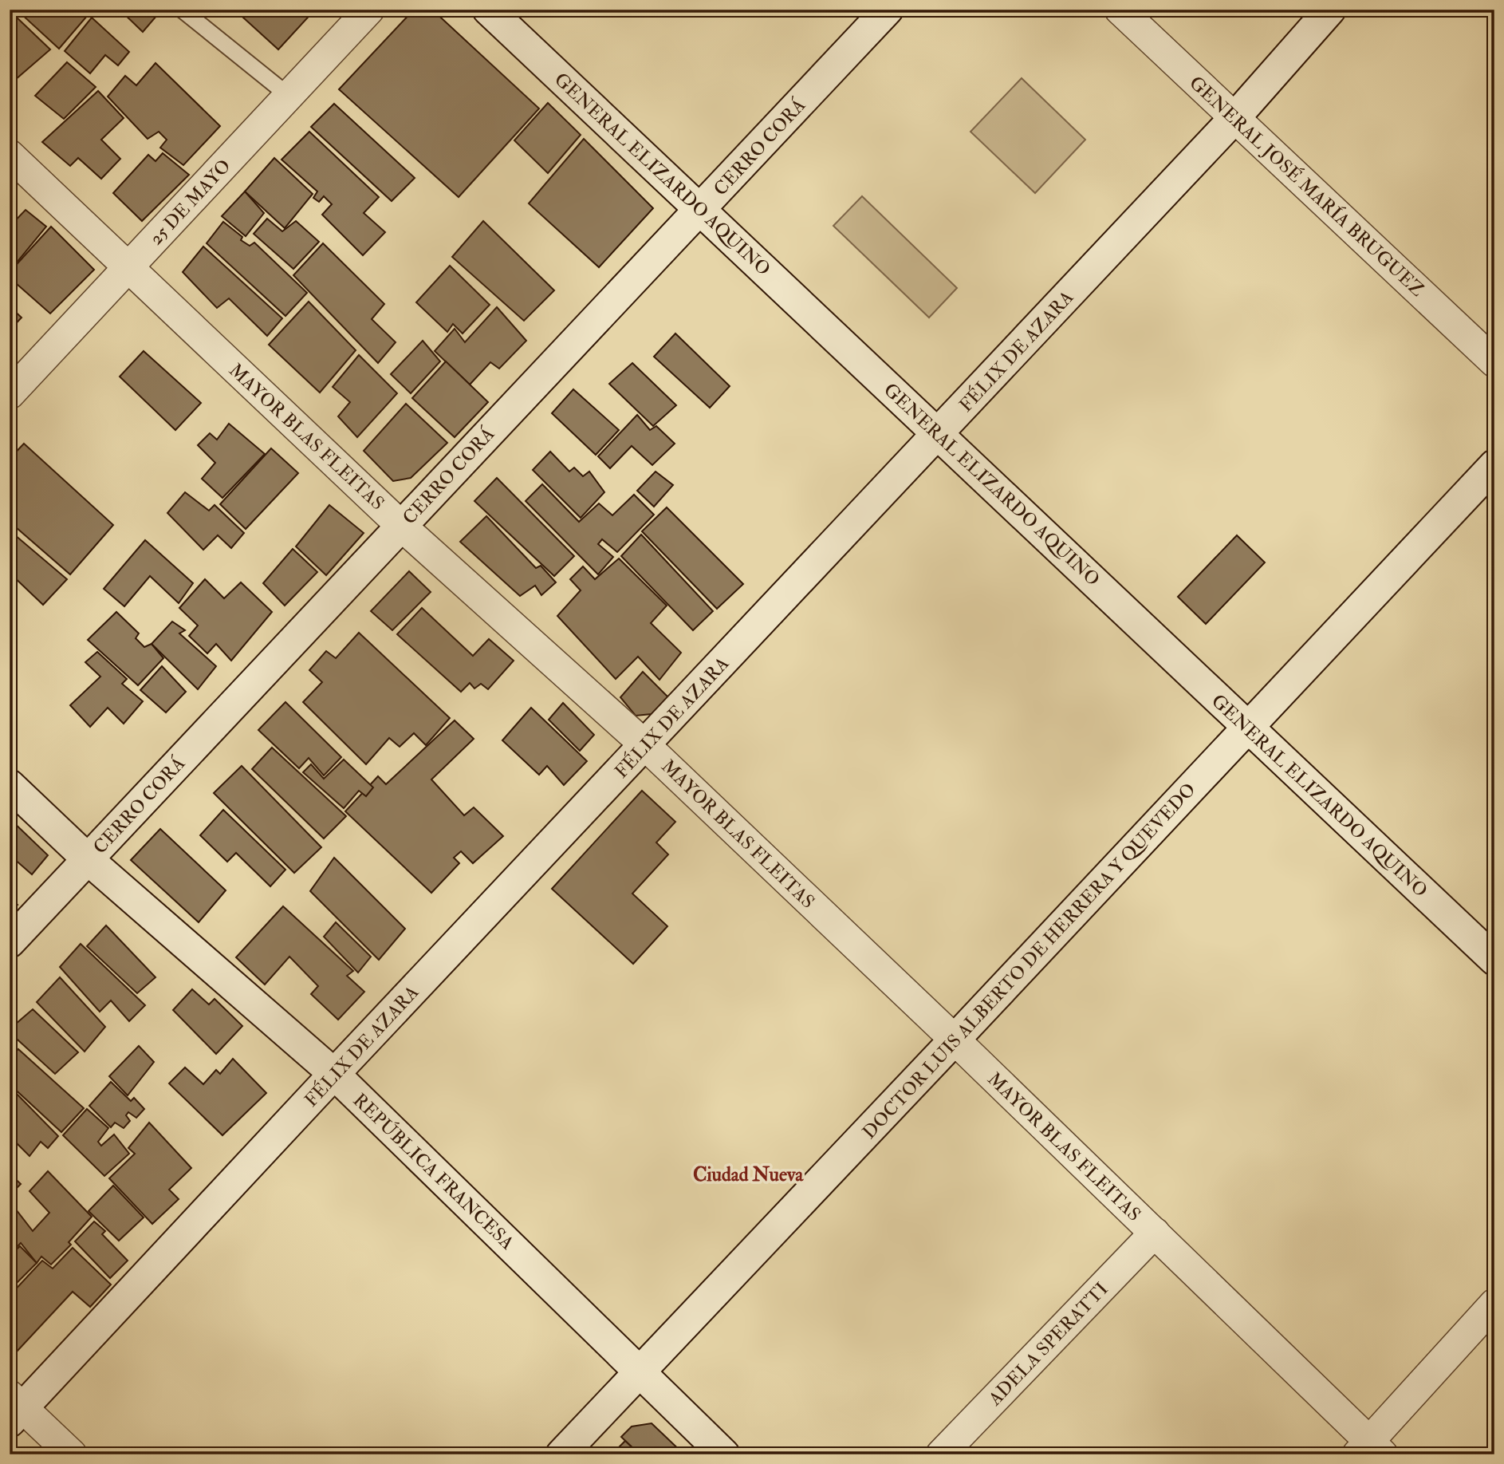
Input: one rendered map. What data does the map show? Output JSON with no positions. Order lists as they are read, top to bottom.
{
  "streets": {
    "street": [
      "CERRO CORÁ",
      "GENERAL ELIZARDO AQUINO",
      "GENERAL JOSÉ MARÍA BRUGUEZ",
      "25 DE MAYO",
      "FÉLIX DE AZARA",
      "MAYOR BLAS FLEITAS",
      "DOCTOR LUIS ALBERTO DE HERRERA Y QUEVEDO",
      "REPÚBLICA FRANCESA",
      "ADELA SPERATTI"
    ]
  },
  "crossings": [
    ["CERRO CORÁ", "GENERAL ELIZARDO AQUINO"],
    ["CERRO CORÁ", "MAYOR BLAS FLEITAS"],
    ["CERRO CORÁ", "REPÚBLICA FRANCESA"],
    ["GENERAL ELIZARDO AQUINO", "FÉLIX DE AZARA"],
    ["GENERAL ELIZARDO AQUINO", "DOCTOR LUIS ALBERTO DE HERRERA Y QUEVEDO"],
    ["GENERAL JOSÉ MARÍA BRUGUEZ", "FÉLIX DE AZARA"],
    ["25 DE MAYO", "MAYOR BLAS FLEITAS"],
    ["FÉLIX DE AZARA", "MAYOR BLAS FLEITAS"],
    ["FÉLIX DE AZARA", "REPÚBLICA FRANCESA"],
    ["MAYOR BLAS FLEITAS", "DOCTOR LUIS ALBERTO DE HERRERA Y QUEVEDO"],
    ["MAYOR BLAS FLEITAS", "ADELA SPERATTI"],
    ["DOCTOR LUIS ALBERTO DE HERRERA Y QUEVEDO", "REPÚBLICA FRANCESA"]
  ],
  "districts": ["Ciudad Nueva"]
}
